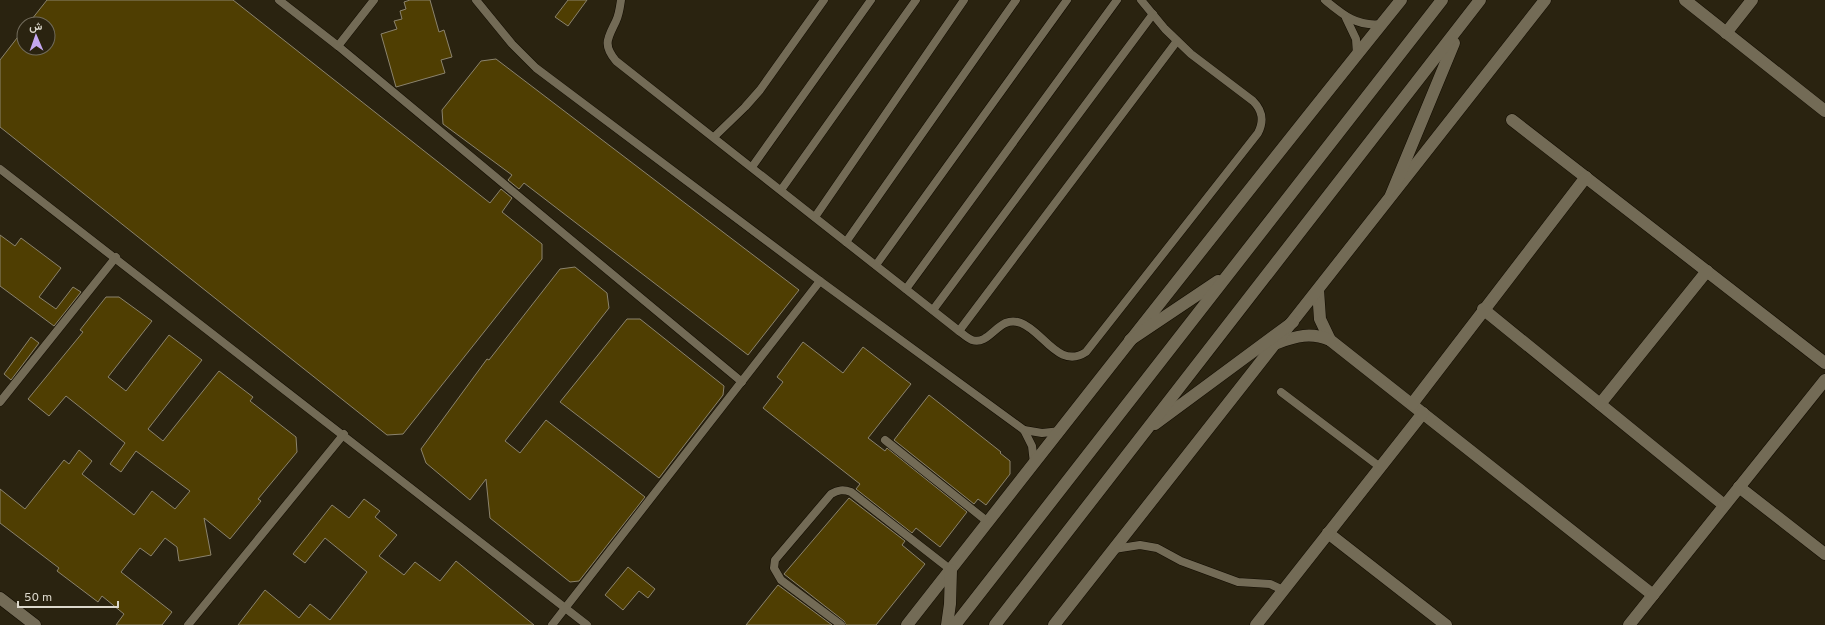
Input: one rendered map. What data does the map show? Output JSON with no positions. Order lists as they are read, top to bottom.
{
  "scale_bar": "50 m",
  "north": "top"
}
